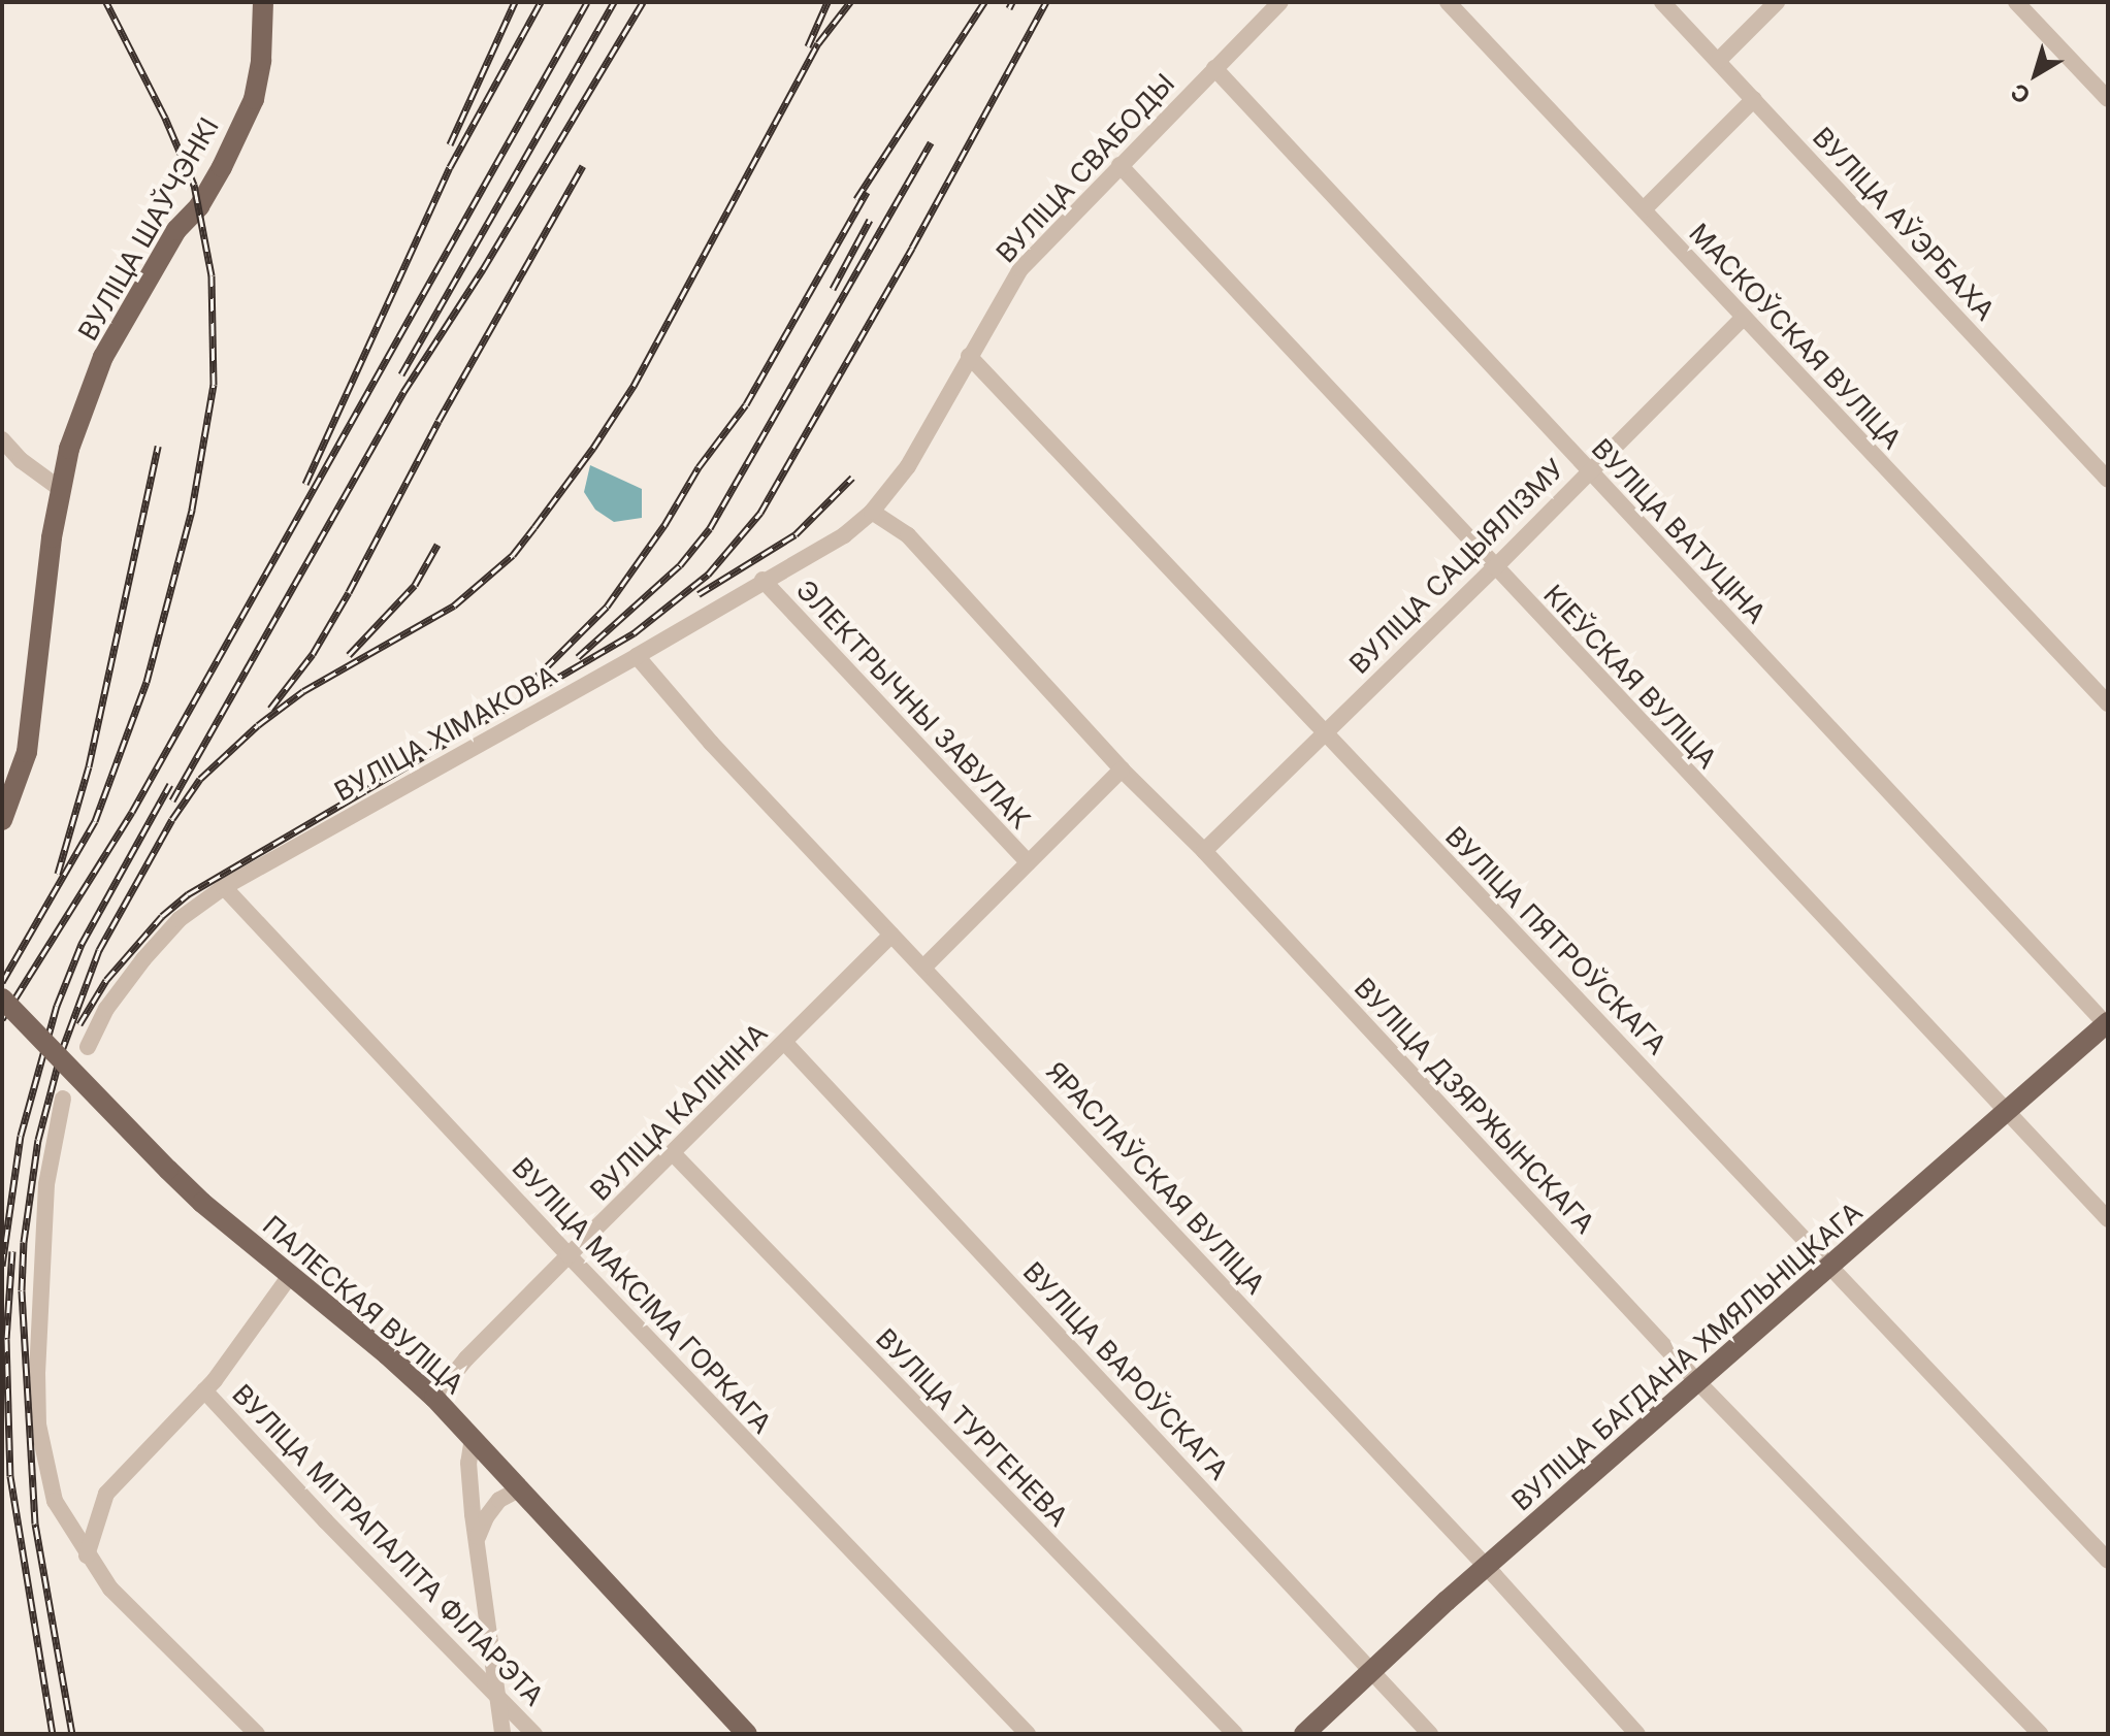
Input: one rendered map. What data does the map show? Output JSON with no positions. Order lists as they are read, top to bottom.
{
  "streets": {
    "main road": ["ВУЛІЦА ШАЎЧЭНКІ", "ПАЛЕСКАЯ ВУЛІЦА", "ВУЛІЦА БАГДАНА ХМЯЛЬНІЦКАГА"],
    "street": [
      "ВУЛІЦА СВАБОДЫ",
      "ВУЛІЦА АЎЭРБАХА",
      "МАСКОЎСКАЯ ВУЛІЦА",
      "ВУЛІЦА ВАТУЦІНА",
      "ВУЛІЦА САЦЫЯЛІЗМУ",
      "КІЕЎСКАЯ ВУЛІЦА",
      "ЭЛЕКТРЫЧНЫ ЗАВУЛАК",
      "ВУЛІЦА ХІМАКОВА",
      "ВУЛІЦА ПЯТРОЎСКАГА",
      "ВУЛІЦА ДЗЯРЖЫНСКАГА",
      "ВУЛІЦА КАЛІНІНА",
      "ЯРАСЛАЎСКАЯ ВУЛІЦА",
      "ВУЛІЦА МАКСІМА ГОРКАГА",
      "ВУЛІЦА ВАРОЎСКАГА",
      "ВУЛІЦА ТУРГЕНЕВА",
      "ВУЛІЦА МІТРАПАЛІТА ФІЛАРЭТА"
    ]
  },
  "crossings": [
    ["ВУЛІЦА СВАБОДЫ", "ВУЛІЦА ВАТУЦІНА"],
    ["ВУЛІЦА СВАБОДЫ", "КІЕЎСКАЯ ВУЛІЦА"],
    ["ВУЛІЦА СВАБОДЫ", "ВУЛІЦА ХІМАКОВА"],
    ["ВУЛІЦА СВАБОДЫ", "ВУЛІЦА ПЯТРОЎСКАГА"],
    ["ВУЛІЦА СВАБОДЫ", "ВУЛІЦА ДЗЯРЖЫНСКАГА"],
    ["МАСКОЎСКАЯ ВУЛІЦА", "ВУЛІЦА САЦЫЯЛІЗМУ"],
    ["ВУЛІЦА ВАТУЦІНА", "ВУЛІЦА САЦЫЯЛІЗМУ"],
    ["ВУЛІЦА ВАТУЦІНА", "ВУЛІЦА БАГДАНА ХМЯЛЬНІЦКАГА"],
    ["ВУЛІЦА САЦЫЯЛІЗМУ", "КІЕЎСКАЯ ВУЛІЦА"],
    ["ВУЛІЦА САЦЫЯЛІЗМУ", "ВУЛІЦА ПЯТРОЎСКАГА"],
    ["ВУЛІЦА САЦЫЯЛІЗМУ", "ВУЛІЦА ДЗЯРЖЫНСКАГА"],
    ["КІЕЎСКАЯ ВУЛІЦА", "ВУЛІЦА БАГДАНА ХМЯЛЬНІЦКАГА"],
    ["ЭЛЕКТРЫЧНЫ ЗАВУЛАК", "ВУЛІЦА ХІМАКОВА"],
    ["ВУЛІЦА ХІМАКОВА", "ВУЛІЦА ДЗЯРЖЫНСКАГА"],
    ["ВУЛІЦА ХІМАКОВА", "ЯРАСЛАЎСКАЯ ВУЛІЦА"],
    ["ВУЛІЦА ХІМАКОВА", "ВУЛІЦА МАКСІМА ГОРКАГА"],
    ["ВУЛІЦА ПЯТРОЎСКАГА", "ВУЛІЦА БАГДАНА ХМЯЛЬНІЦКАГА"],
    ["ВУЛІЦА ДЗЯРЖЫНСКАГА", "ВУЛІЦА БАГДАНА ХМЯЛЬНІЦКАГА"],
    ["ВУЛІЦА КАЛІНІНА", "ЯРАСЛАЎСКАЯ ВУЛІЦА"],
    ["ВУЛІЦА КАЛІНІНА", "ВУЛІЦА МАКСІМА ГОРКАГА"],
    ["ВУЛІЦА КАЛІНІНА", "ПАЛЕСКАЯ ВУЛІЦА"],
    ["ВУЛІЦА КАЛІНІНА", "ВУЛІЦА ВАРОЎСКАГА"],
    ["ВУЛІЦА КАЛІНІНА", "ВУЛІЦА ТУРГЕНЕВА"],
    ["ЯРАСЛАЎСКАЯ ВУЛІЦА", "ВУЛІЦА БАГДАНА ХМЯЛЬНІЦКАГА"],
    ["ВУЛІЦА БАГДАНА ХМЯЛЬНІЦКАГА", "ВУЛІЦА ВАРОЎСКАГА"]
  ],
  "north": "bottom left"
}
